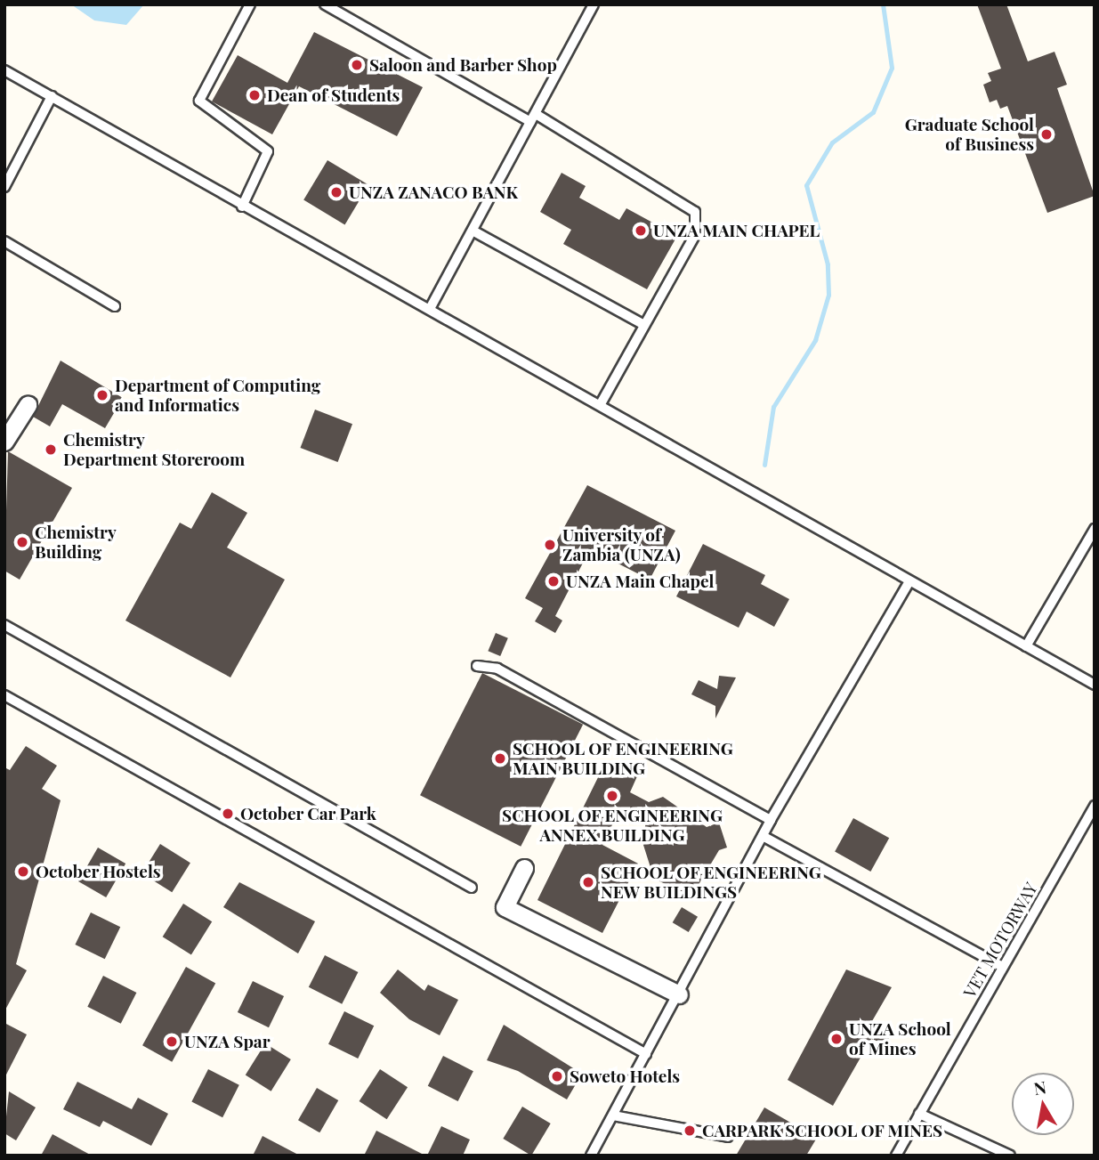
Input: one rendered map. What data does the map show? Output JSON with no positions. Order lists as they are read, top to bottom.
{
  "streets": {
    "lane": ["VET MOTORWAY"]
  },
  "places": [
    "Saloon and Barber Shop",
    "Dean of Students",
    "Graduate School of Business",
    "UNZA ZANACO BANK",
    "UNZA MAIN CHAPEL",
    "Department of Computing and Informatics",
    "Chemistry Department Storeroom",
    "Chemistry Building",
    "University of Zambia (UNZA)",
    "UNZA Main Chapel",
    "SCHOOL OF ENGINEERING MAIN BUILDING",
    "SCHOOL OF ENGINEERING ANNEX BUILDING",
    "October Car Park",
    "October Hostels",
    "SCHOOL OF ENGINEERING NEW BUILDINGS",
    "UNZA School of Mines",
    "UNZA Spar",
    "Soweto Hotels",
    "CARPARK SCHOOL OF MINES"
  ],
  "north": "top"
}
